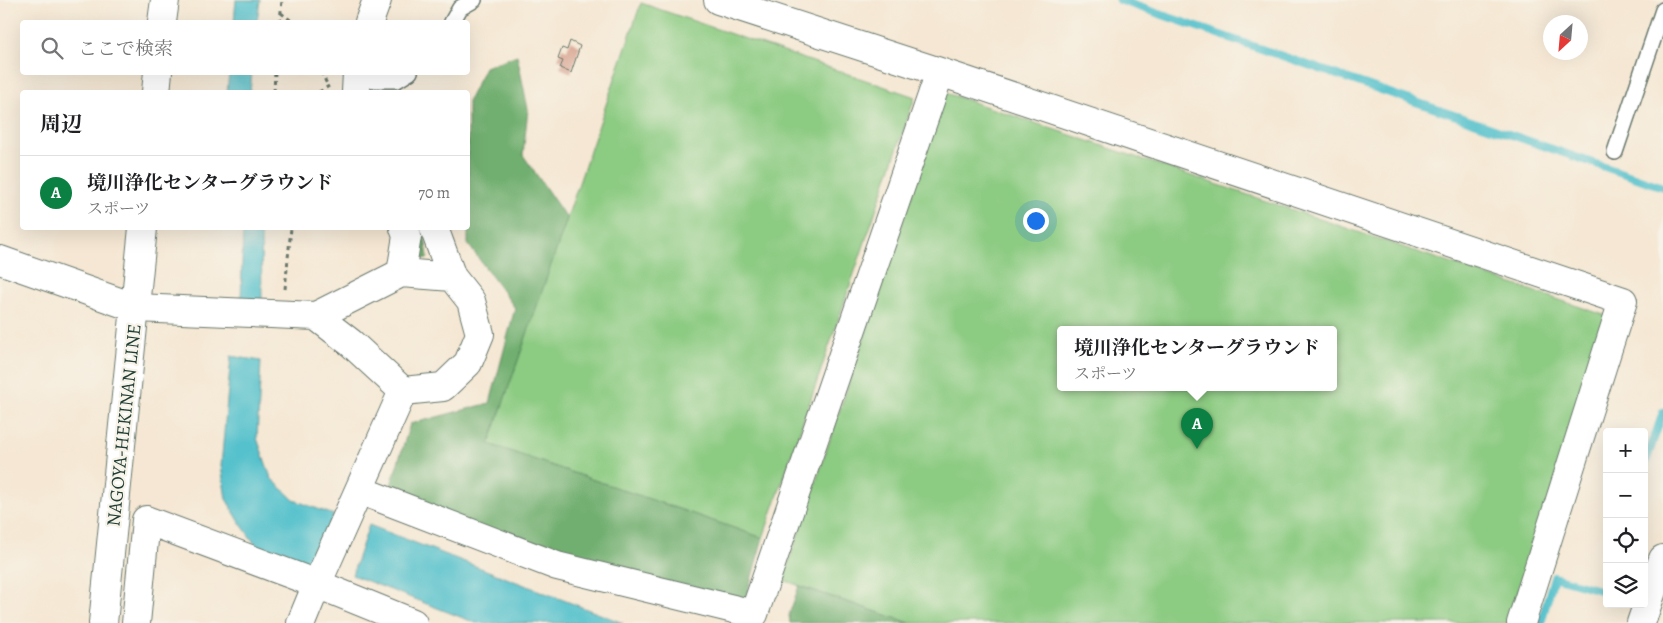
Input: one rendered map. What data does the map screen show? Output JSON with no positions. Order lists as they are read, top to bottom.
{
  "streets": {
    "street": ["NAGOYA-HEKINAN LINE"]
  },
  "north": "bottom left",
  "page": {
    "search": "ここで検索",
    "heading": "周辺",
    "list": [
      {
        "mark": "A",
        "name": "境川浄化センターグラウンド",
        "note": "スポーツ",
        "value": "70 m"
      }
    ],
    "popup": ["境川浄化センターグラウンド", "スポーツ"],
    "pins": "A",
    "map_buttons": ["+", "−"]
  }
}
